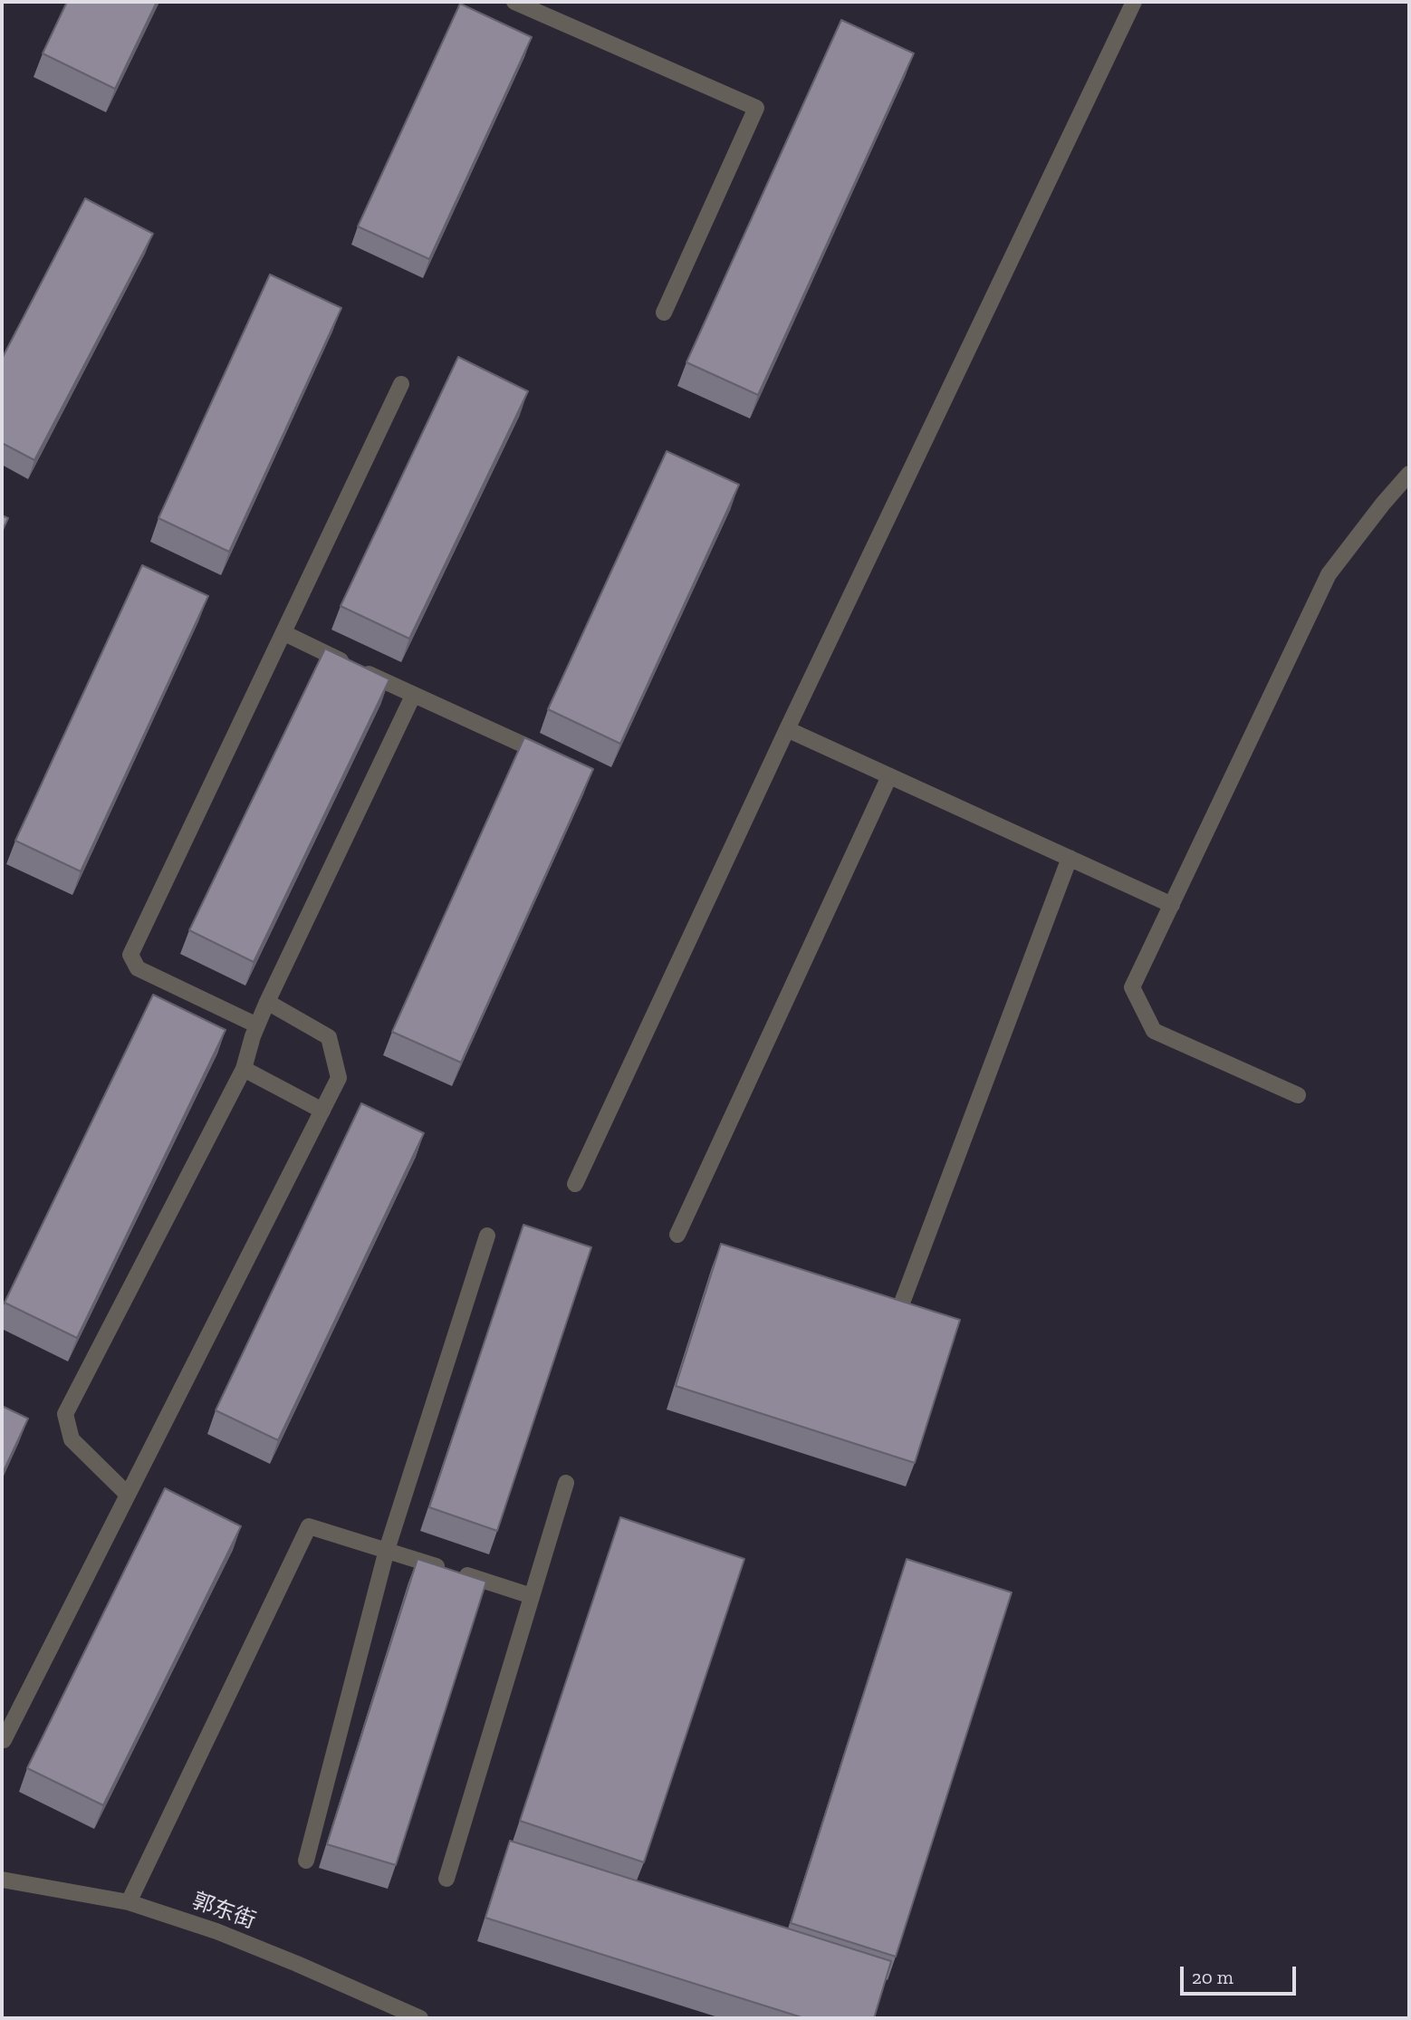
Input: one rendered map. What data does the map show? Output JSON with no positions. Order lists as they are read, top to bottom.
{
  "streets": {
    "street": ["郭东街"]
  },
  "scale_bar": "20 m"
}
